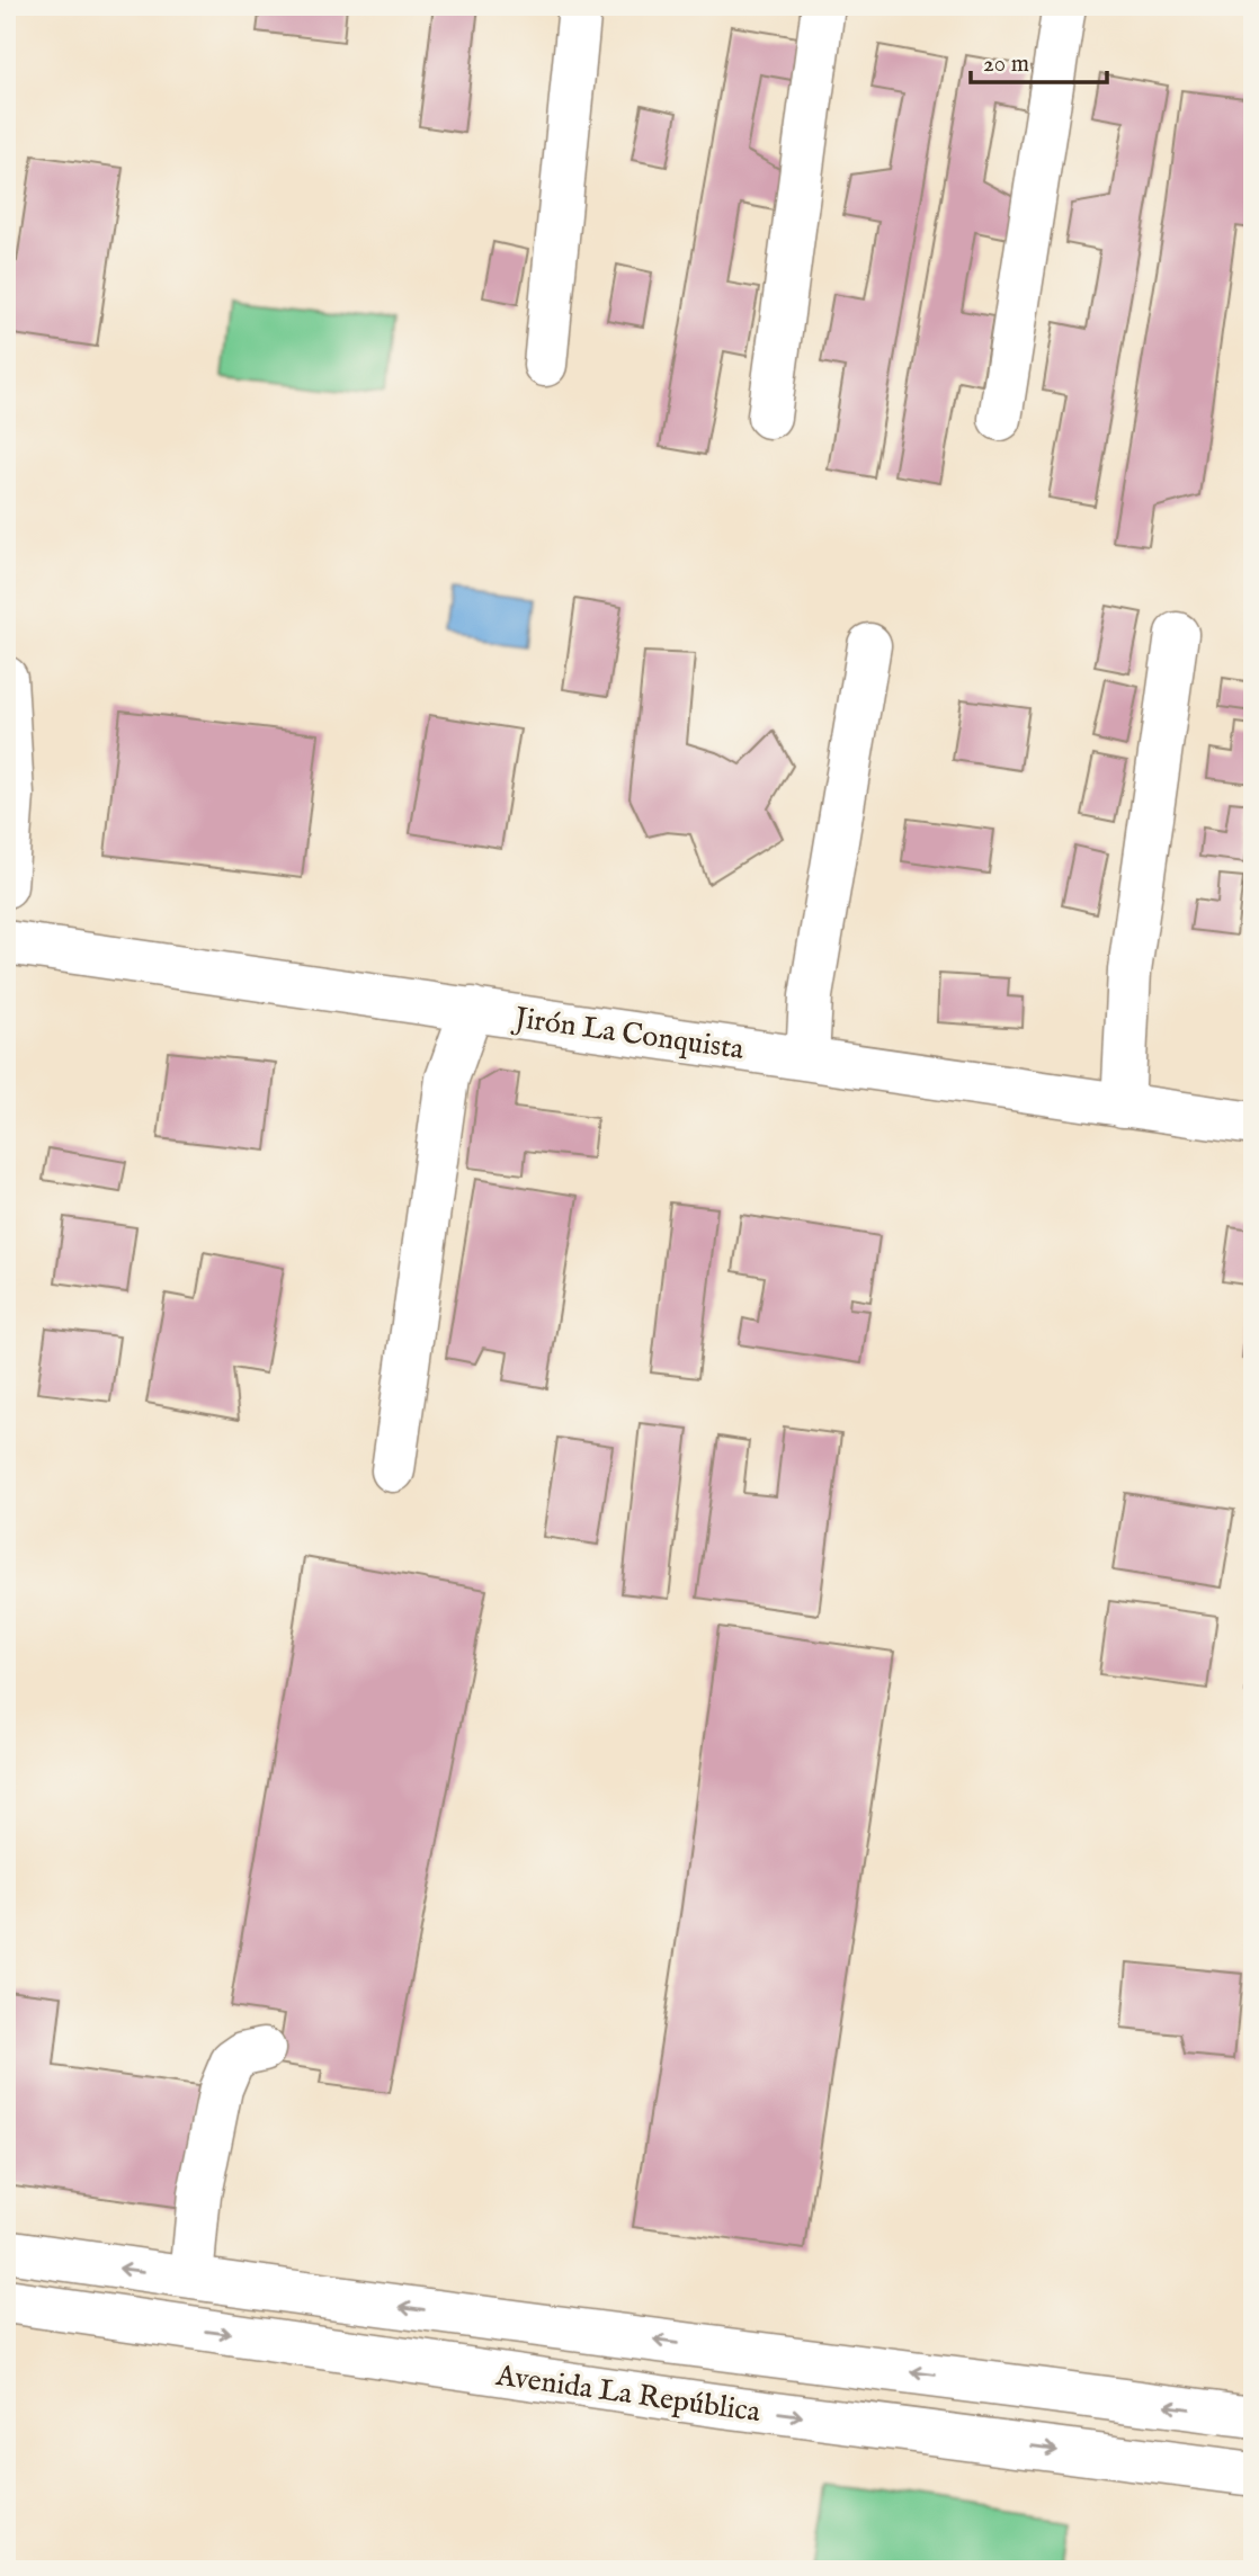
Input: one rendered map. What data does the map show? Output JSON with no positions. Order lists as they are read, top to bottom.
{
  "streets": {
    "street": ["Jirón La Conquista", "Avenida La República"]
  },
  "scale_bar": "20 m"
}
